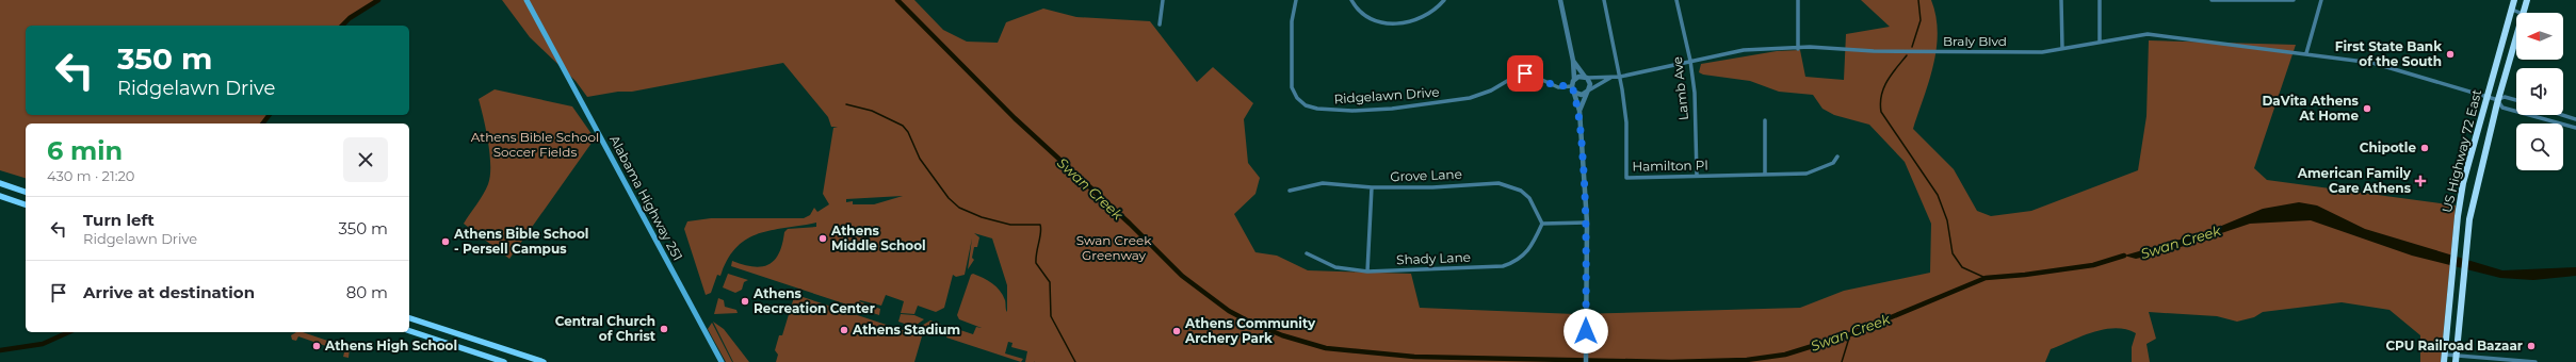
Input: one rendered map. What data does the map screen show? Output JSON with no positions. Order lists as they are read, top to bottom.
{
  "streets": {
    "highway": ["US Highway 72 East"],
    "main road": ["Alabama Highway 251"],
    "street": [
      "Braly Blvd",
      "Lamb Ave",
      "Ridgelawn Drive",
      "Hamilton Pl",
      "Grove Lane",
      "Shady Lane"
    ]
  },
  "crossings": [
    ["Braly Blvd", "Lamb Ave"],
    ["Braly Blvd", "US Highway 72 East"],
    ["Lamb Ave", "Hamilton Pl"],
    ["Grove Lane", "Shady Lane"]
  ],
  "water": ["Swan Creek"],
  "parks": ["Athens Bible School Soccer Fields", "Swan Creek Greenway"],
  "places": {
    "other": [
      "First State Bank of the South",
      "DaVita Athens At Home",
      "Chipotle",
      "Athens Middle School",
      "Athens Bible School - Persell Campus",
      "Athens Recreation Center",
      "Central Church of Christ",
      "Athens Stadium",
      "Athens Community Archery Park",
      "Athens High School",
      "CPU Railroad Bazaar"
    ],
    "health": ["American Family Care Athens"]
  },
  "north": "left",
  "page": {
    "turn": ["350 m", "Ridgelawn Drive"],
    "heading": ["6 min", "430 m · 21:20"],
    "list": [
      {
        "name": "Turn left",
        "note": "Ridgelawn Drive",
        "value": "350 m"
      },
      {
        "name": "Arrive at destination",
        "value": "80 m"
      }
    ]
  }
}
